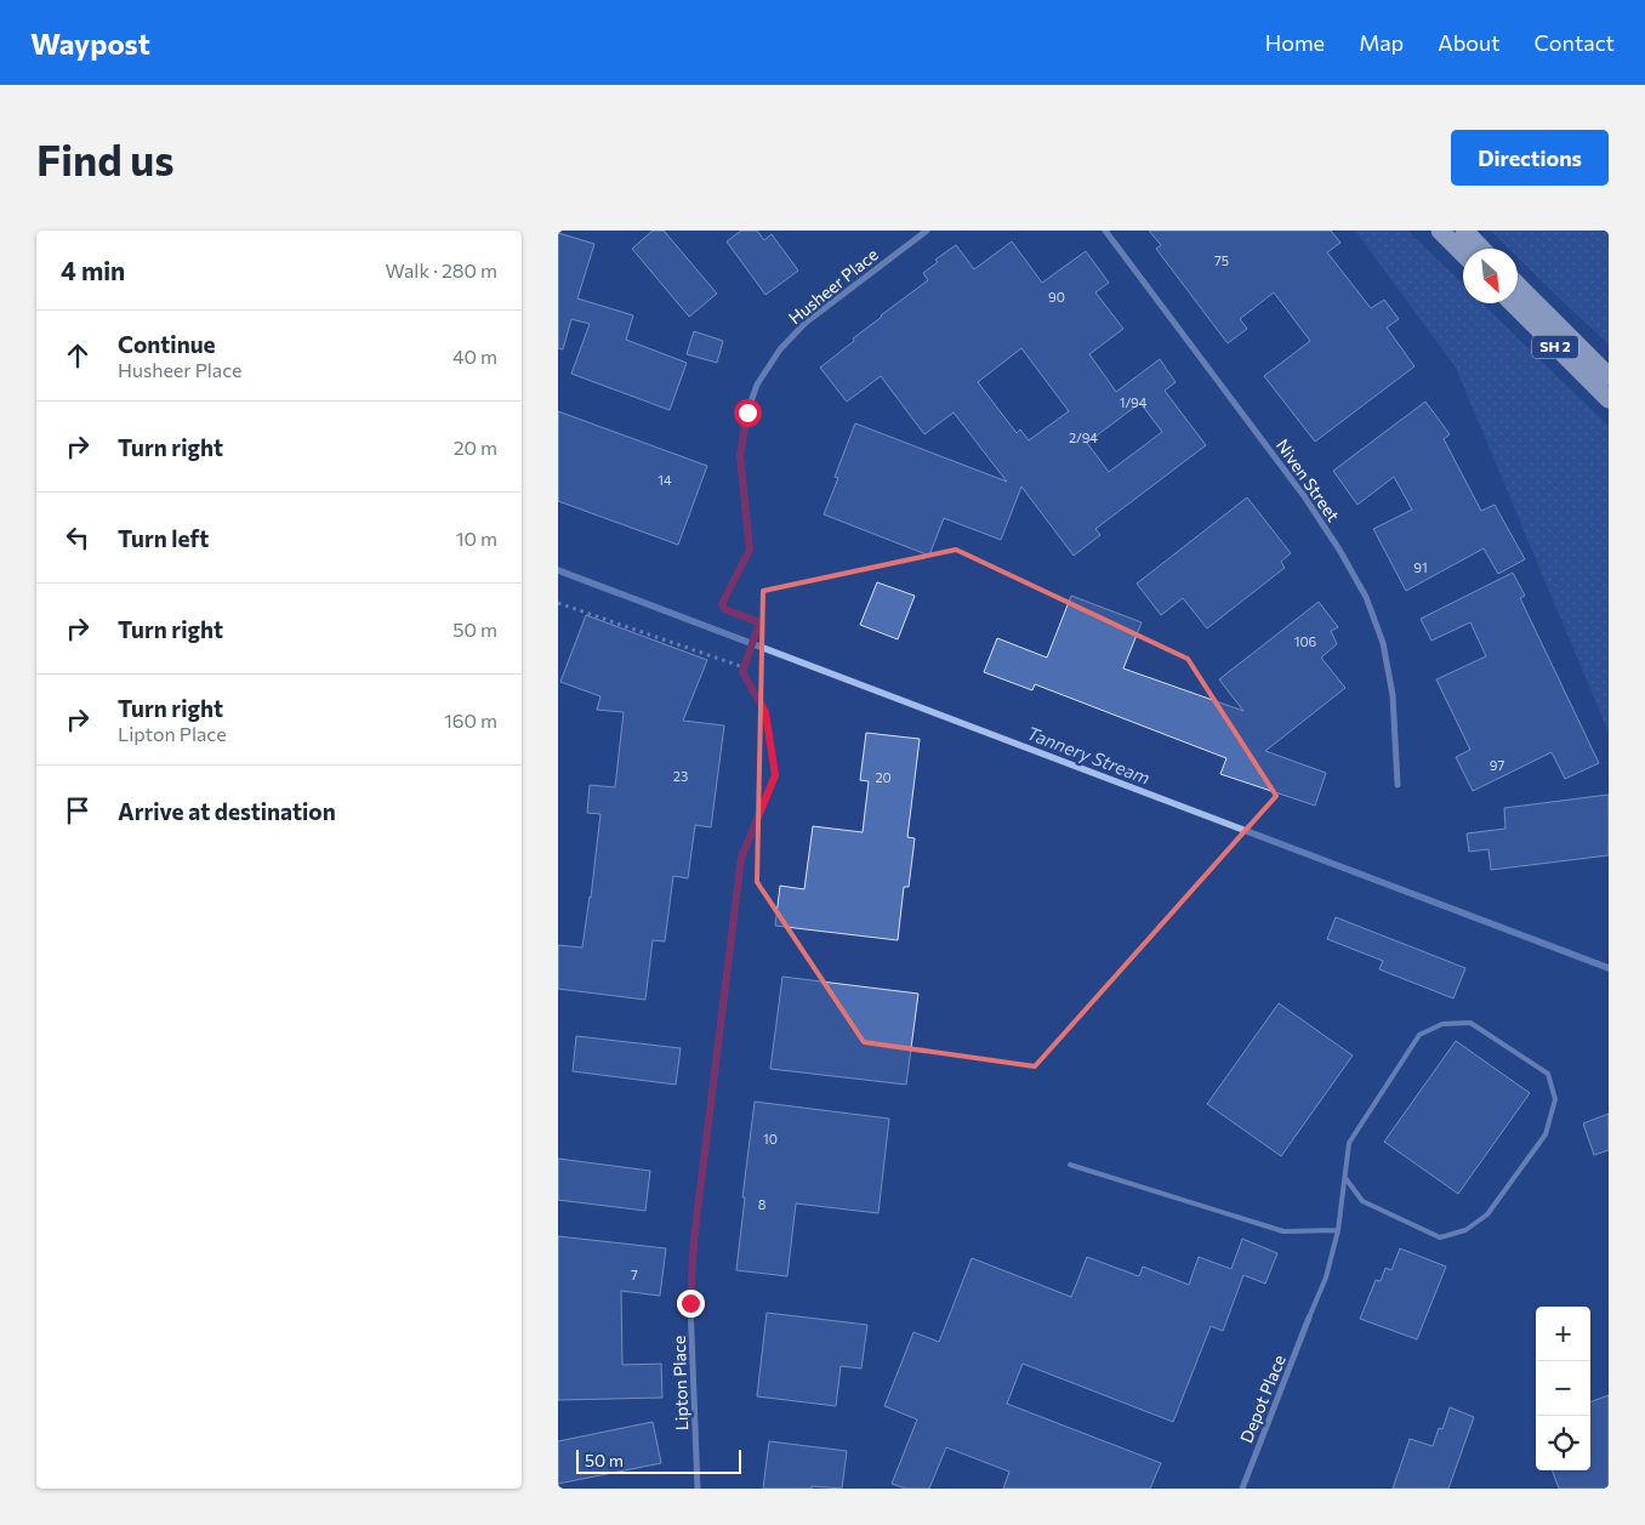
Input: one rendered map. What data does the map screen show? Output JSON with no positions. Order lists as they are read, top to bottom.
{
  "streets": {
    "highway": ["SH 2"],
    "street": [
      "Husheer Place",
      "Niven Street",
      "Lipton Place",
      "Depot Place"
    ]
  },
  "water": ["Tannery Stream"],
  "house_numbers": [
    "75",
    "90",
    "1/94",
    "2/94",
    "14",
    "91",
    "106",
    "97",
    "23",
    "20",
    "10",
    "8",
    "7"
  ],
  "scale_bar": "50 m",
  "north": "bottom right",
  "page": {
    "header": "Waypost",
    "nav": [
      "Home",
      "Map",
      "About",
      "Contact"
    ],
    "buttons": "Directions",
    "title": "Find us",
    "heading": ["4 min", "Walk · 280 m"],
    "list": [
      ["Continue", "Husheer Place", "40 m"],
      ["Turn right", "20 m"],
      ["Turn left", "10 m"],
      ["Turn right", "50 m"],
      ["Turn right", "Lipton Place", "160 m"],
      "Arrive at destination"
    ],
    "map_buttons": ["+", "−"],
    "scale": "50 m"
  }
}
